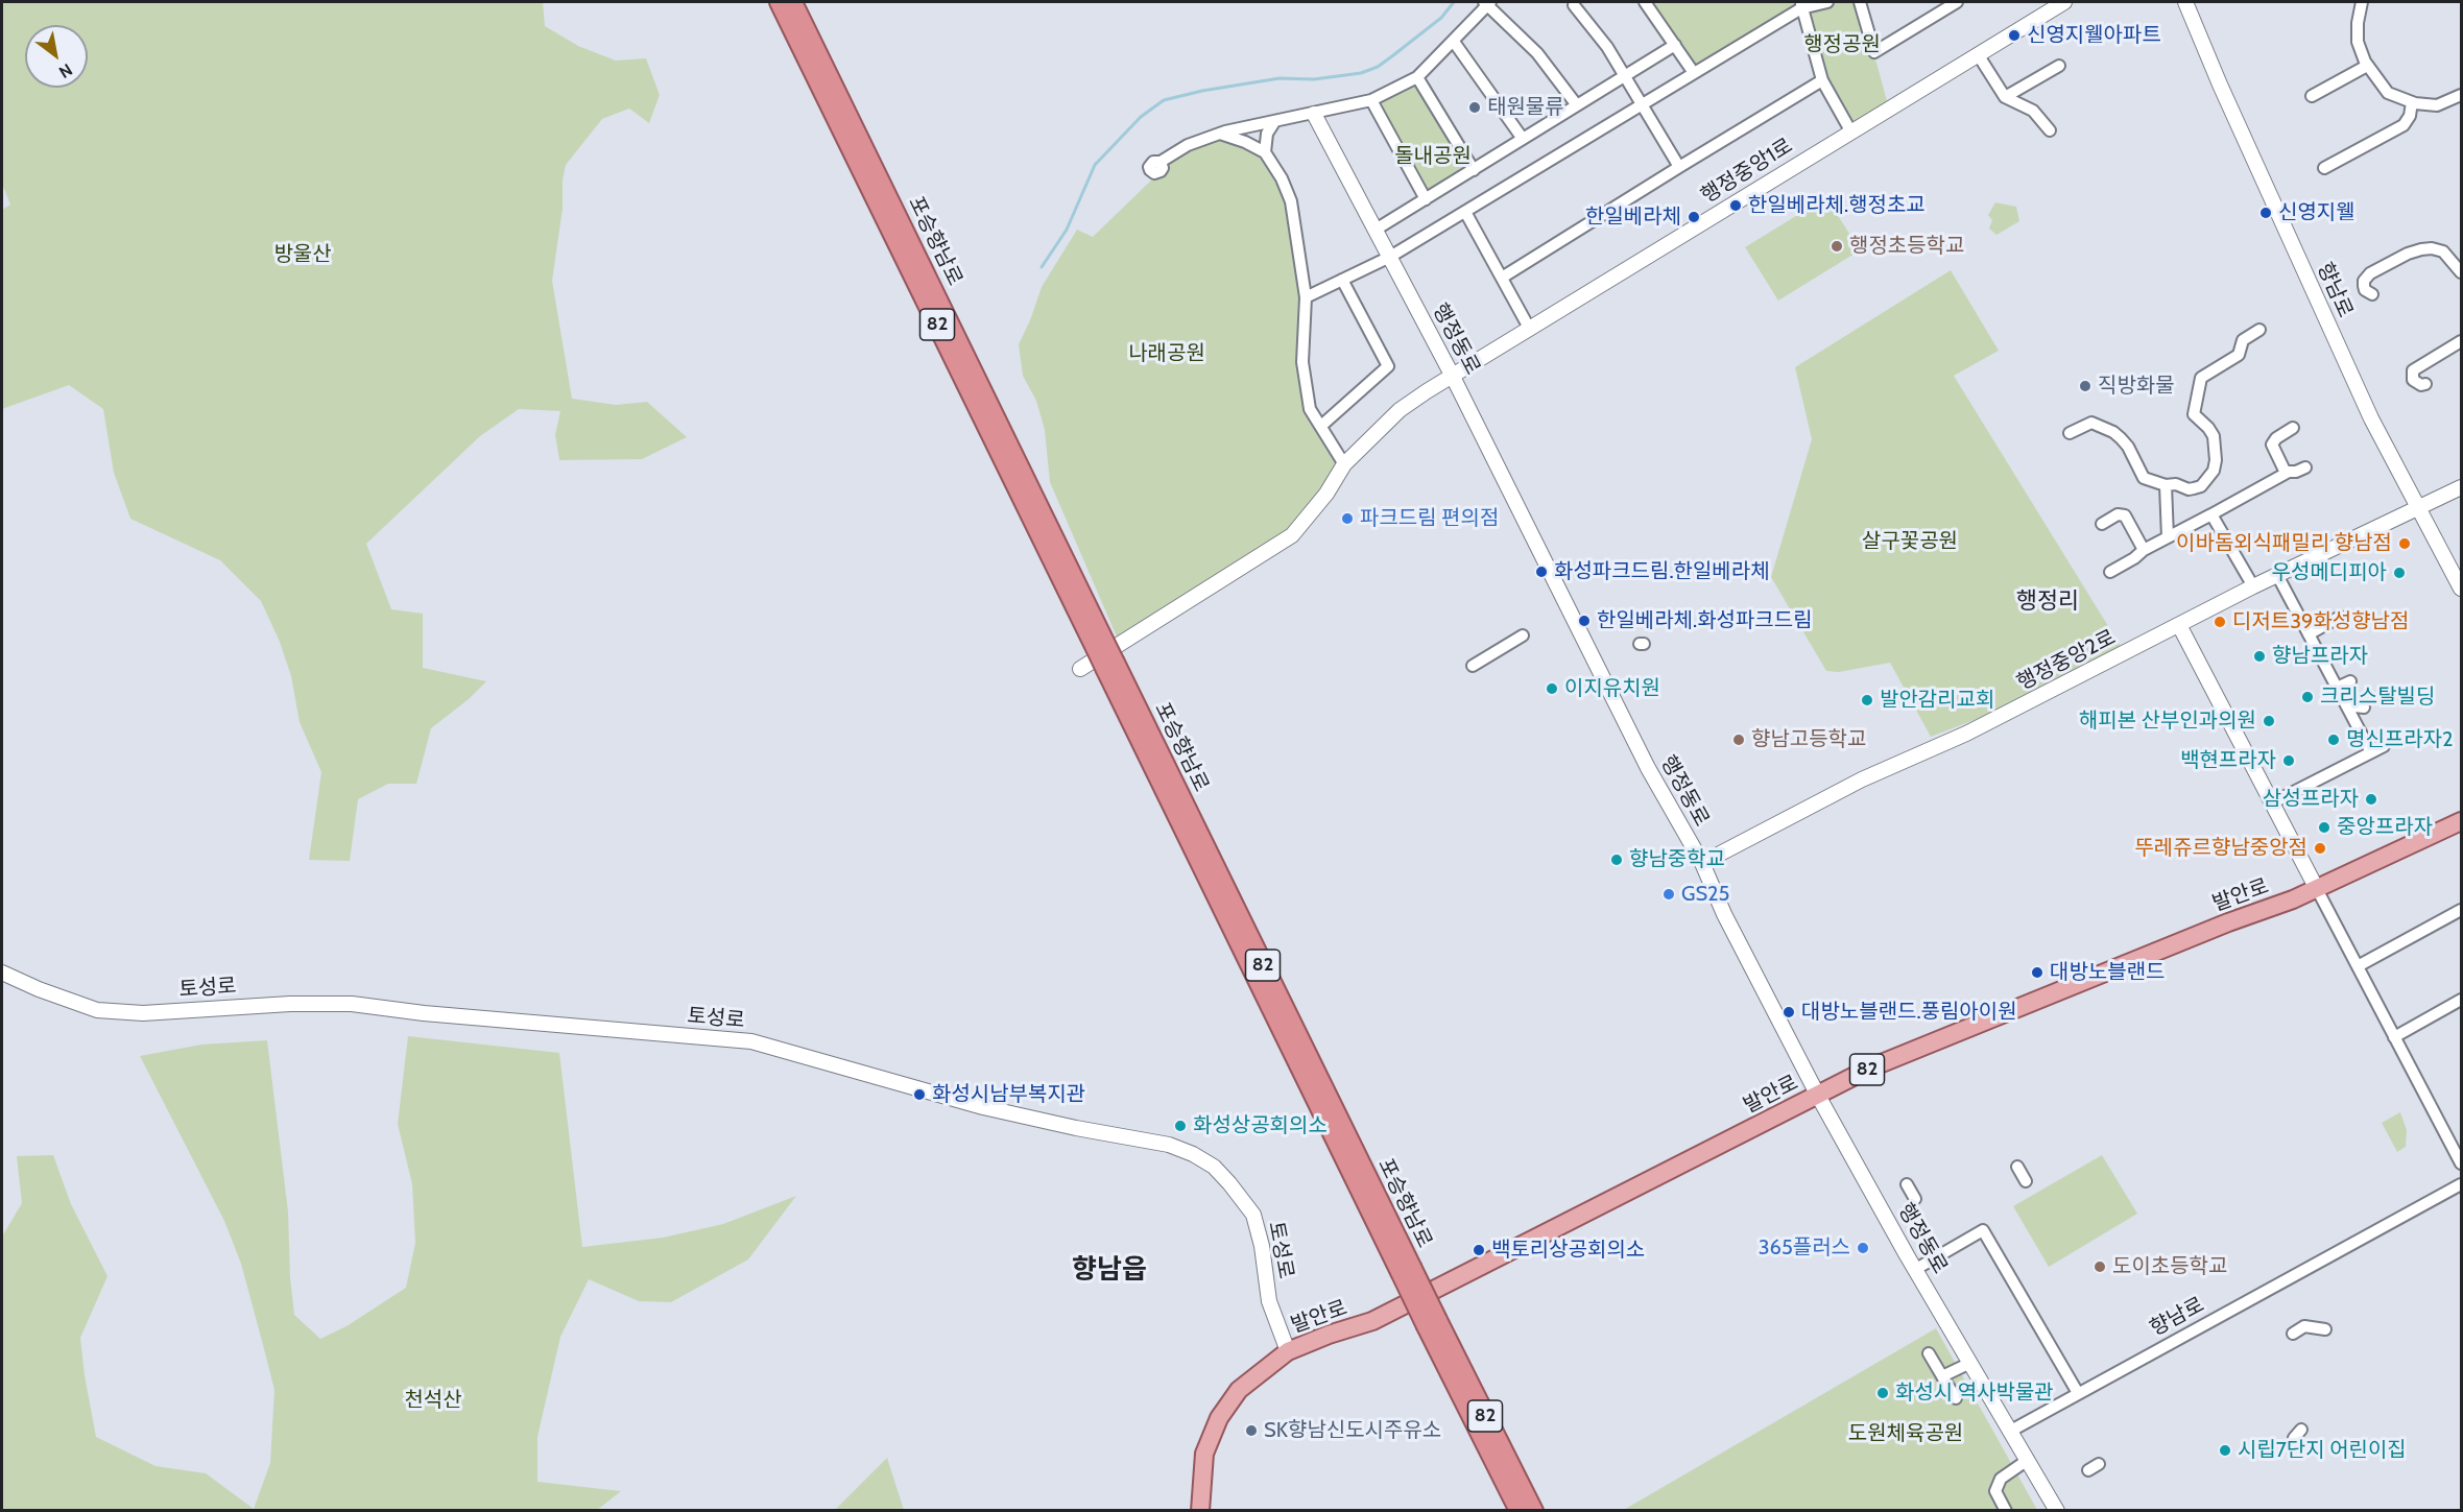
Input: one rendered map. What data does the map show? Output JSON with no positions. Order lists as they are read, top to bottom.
{
  "streets": {
    "highway": ["포승향남로", "82"],
    "main road": ["발안로"],
    "street": [
      "행정중앙1로",
      "향남로",
      "행정동로",
      "행정중앙2로",
      "토성로"
    ]
  },
  "crossings": [
    ["행정중앙1로", "행정동로"],
    ["향남로", "행정동로"],
    ["향남로", "행정중앙2로"],
    ["행정동로", "행정중앙2로"],
    ["행정동로", "발안로"],
    ["발안로", "토성로"]
  ],
  "districts": ["행정리", "향남읍"],
  "parks": [
    "행정공원",
    "돌내공원",
    "방울산",
    "나래공원",
    "살구꽃공원",
    "천석산",
    "도원체육공원"
  ],
  "places": [
    "신영지웰아파트",
    "태원물류",
    "한일베라체.행정초교",
    "신영지웰",
    "한일베라체",
    "행정초등학교",
    "직방화물",
    "파크드림 편의점",
    "이바돔외식패밀리 향남점",
    "화성파크드림.한일베라체",
    "우성메디피아",
    "한일베라체.화성파크드림",
    "디저트39화성향남점",
    "향남프라자",
    "이지유치원",
    "크리스탈빌딩",
    "발안감리교회",
    "해피본 산부인과의원",
    "향남고등학교",
    "명신프라자2",
    "백현프라자",
    "삼성프라자",
    "중앙프라자",
    "뚜레쥬르향남중앙점",
    "향남중학교",
    "GS25",
    "대방노블랜드",
    "대방노블랜드.풍림아이원",
    "화성시남부복지관",
    "화성상공회의소",
    "365플러스",
    "백토리상공회의소",
    "도이초등학교",
    "화성시 역사박물관",
    "SK향남신도시주유소",
    "시립7단지 어린이집"
  ],
  "north": "bottom right"
}
